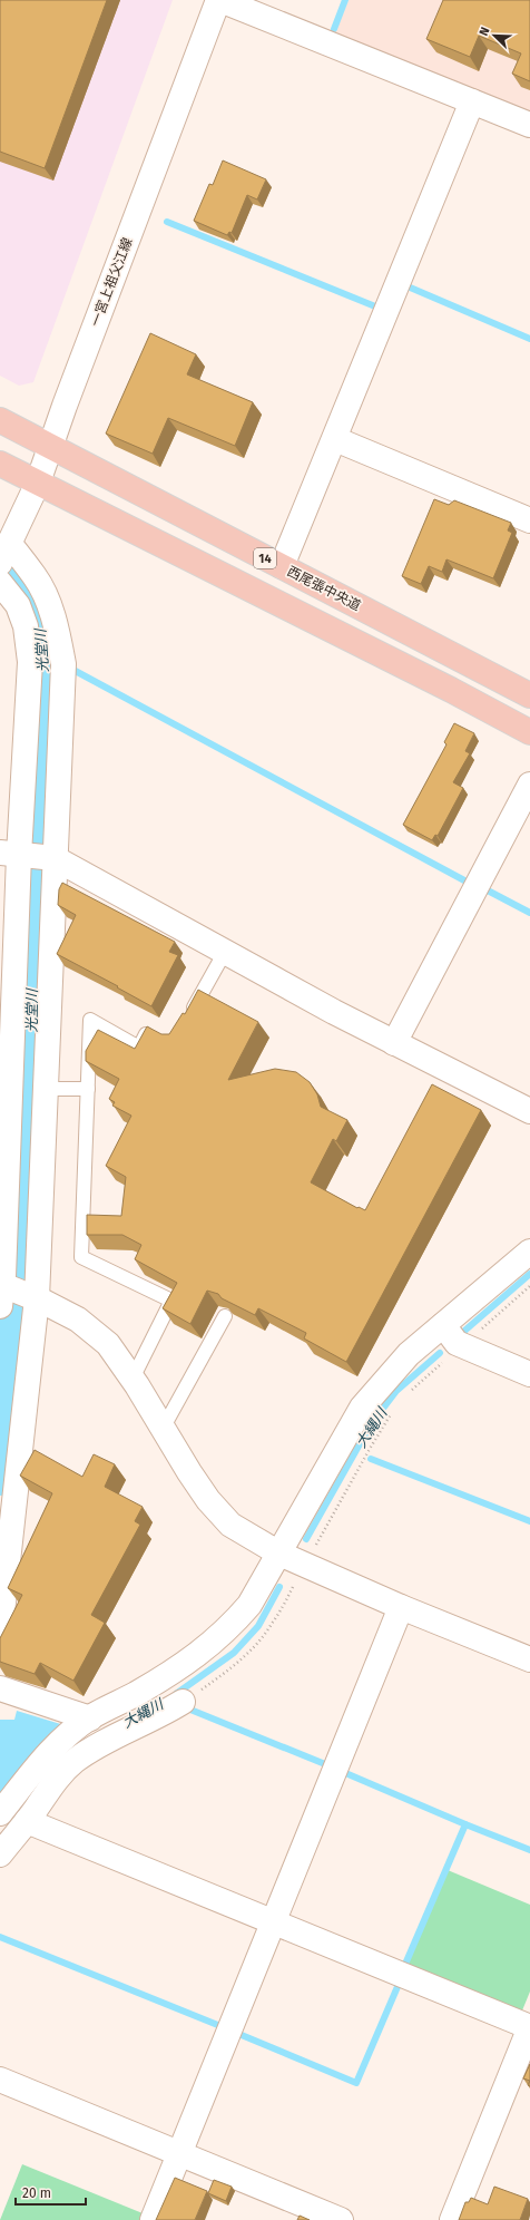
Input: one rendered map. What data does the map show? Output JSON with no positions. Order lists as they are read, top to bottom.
{
  "streets": {
    "main road": ["14", "西尾張中央道"],
    "street": ["一宮上祖父江線"]
  },
  "crossings": [
    ["一宮上祖父江線", "西尾張中央道"]
  ],
  "water": ["光堂川", "大縄川"],
  "scale_bar": "20 m",
  "north": "top left"
}
